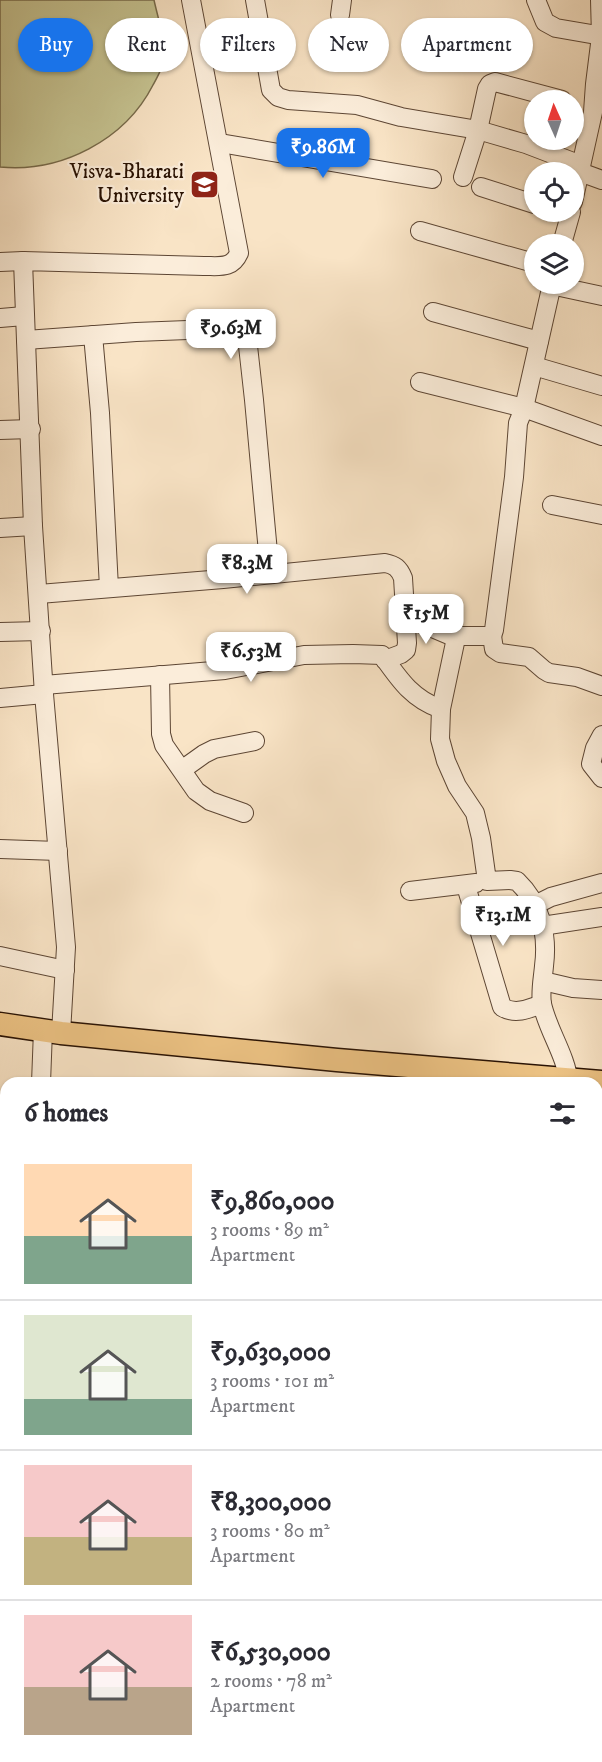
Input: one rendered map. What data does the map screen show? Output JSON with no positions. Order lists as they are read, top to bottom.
{
  "places": {
    "school or university": ["Visva-Bharati University"]
  },
  "north": "top",
  "page": {
    "chip": [
      "Buy",
      "Rent",
      "Filters",
      "New",
      "Apartment"
    ],
    "price": [
      "₹9.86M",
      "₹9.63M",
      "₹8.3M",
      "₹15M",
      "₹6.53M",
      "₹13.1M"
    ],
    "heading": "6 homes",
    "list": [
      {
        "name": "₹9,860,000",
        "note": "3 rooms · 89 m² · Apartment"
      },
      {
        "name": "₹9,630,000",
        "note": "3 rooms · 101 m² · Apartment"
      },
      {
        "name": "₹8,300,000",
        "note": "3 rooms · 80 m² · Apartment"
      },
      {
        "name": "₹6,530,000",
        "note": "2 rooms · 78 m² · Apartment"
      }
    ]
  }
}
